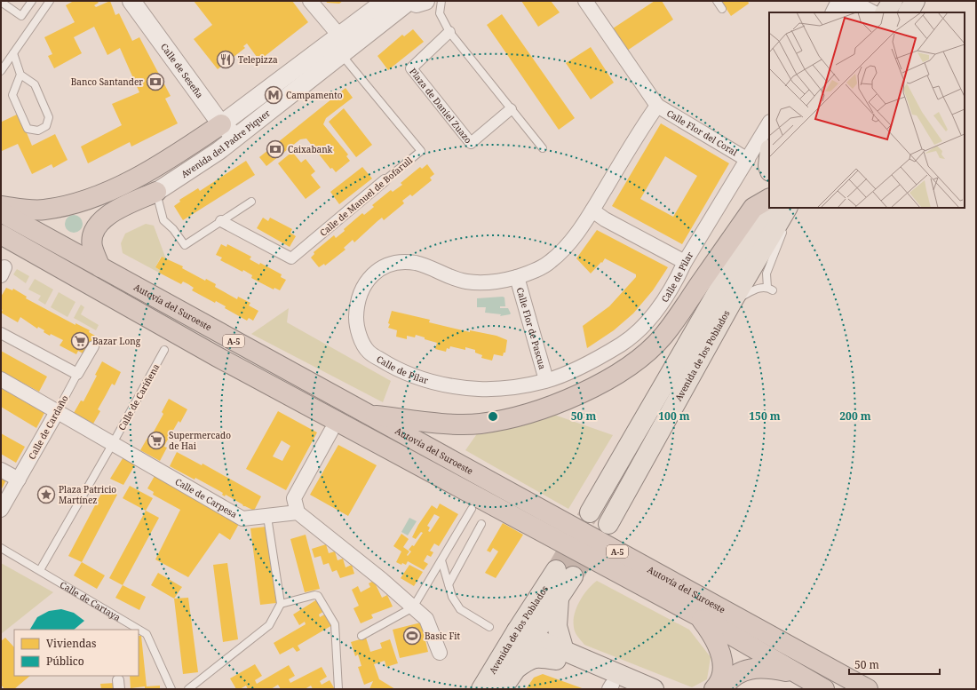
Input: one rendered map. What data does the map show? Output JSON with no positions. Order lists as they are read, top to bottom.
{
  "streets": {
    "highway": ["Autovía del Suroeste", "A-5"],
    "main road": ["Avenida de los Poblados"],
    "street": [
      "Calle de Seseña",
      "Plaza de Daniel Zuazo",
      "Calle Flor del Coral",
      "Avenida del Padre Piquer",
      "Calle de Manuel de Bofarull",
      "Calle de Pilar",
      "Calle Flor de Pascua",
      "Calle de Cardaño",
      "Calle de Carpesa"
    ],
    "lane": ["Calle de Cariñena", "Calle de Cartaya"]
  },
  "crossings": [
    ["Calle de Seseña", "Avenida del Padre Piquer"],
    ["Calle Flor del Coral", "Calle de Pilar"],
    ["Avenida del Padre Piquer", "Calle de Manuel de Bofarull"],
    ["Calle de Pilar", "Calle Flor de Pascua"],
    ["Calle de Cariñena", "Calle de Carpesa"],
    ["Calle de Cariñena", "Calle de Cartaya"],
    ["Calle de Cardaño", "Calle de Carpesa"]
  ],
  "places": {
    "restaurant": ["Telepizza"],
    "bank": ["Banco Santander", "Caixabank"],
    "metro station": ["Campamento"],
    "supermarket": ["Bazar Long", "Supermercado de Hai"],
    "place": ["Plaza Patricio Martínez"],
    "sports": ["Basic Fit"]
  },
  "legend": ["Viviendas", "Público"],
  "scale_bar": "50 m",
  "rings": [
    "50 m",
    "100 m",
    "150 m",
    "200 m"
  ]
}
